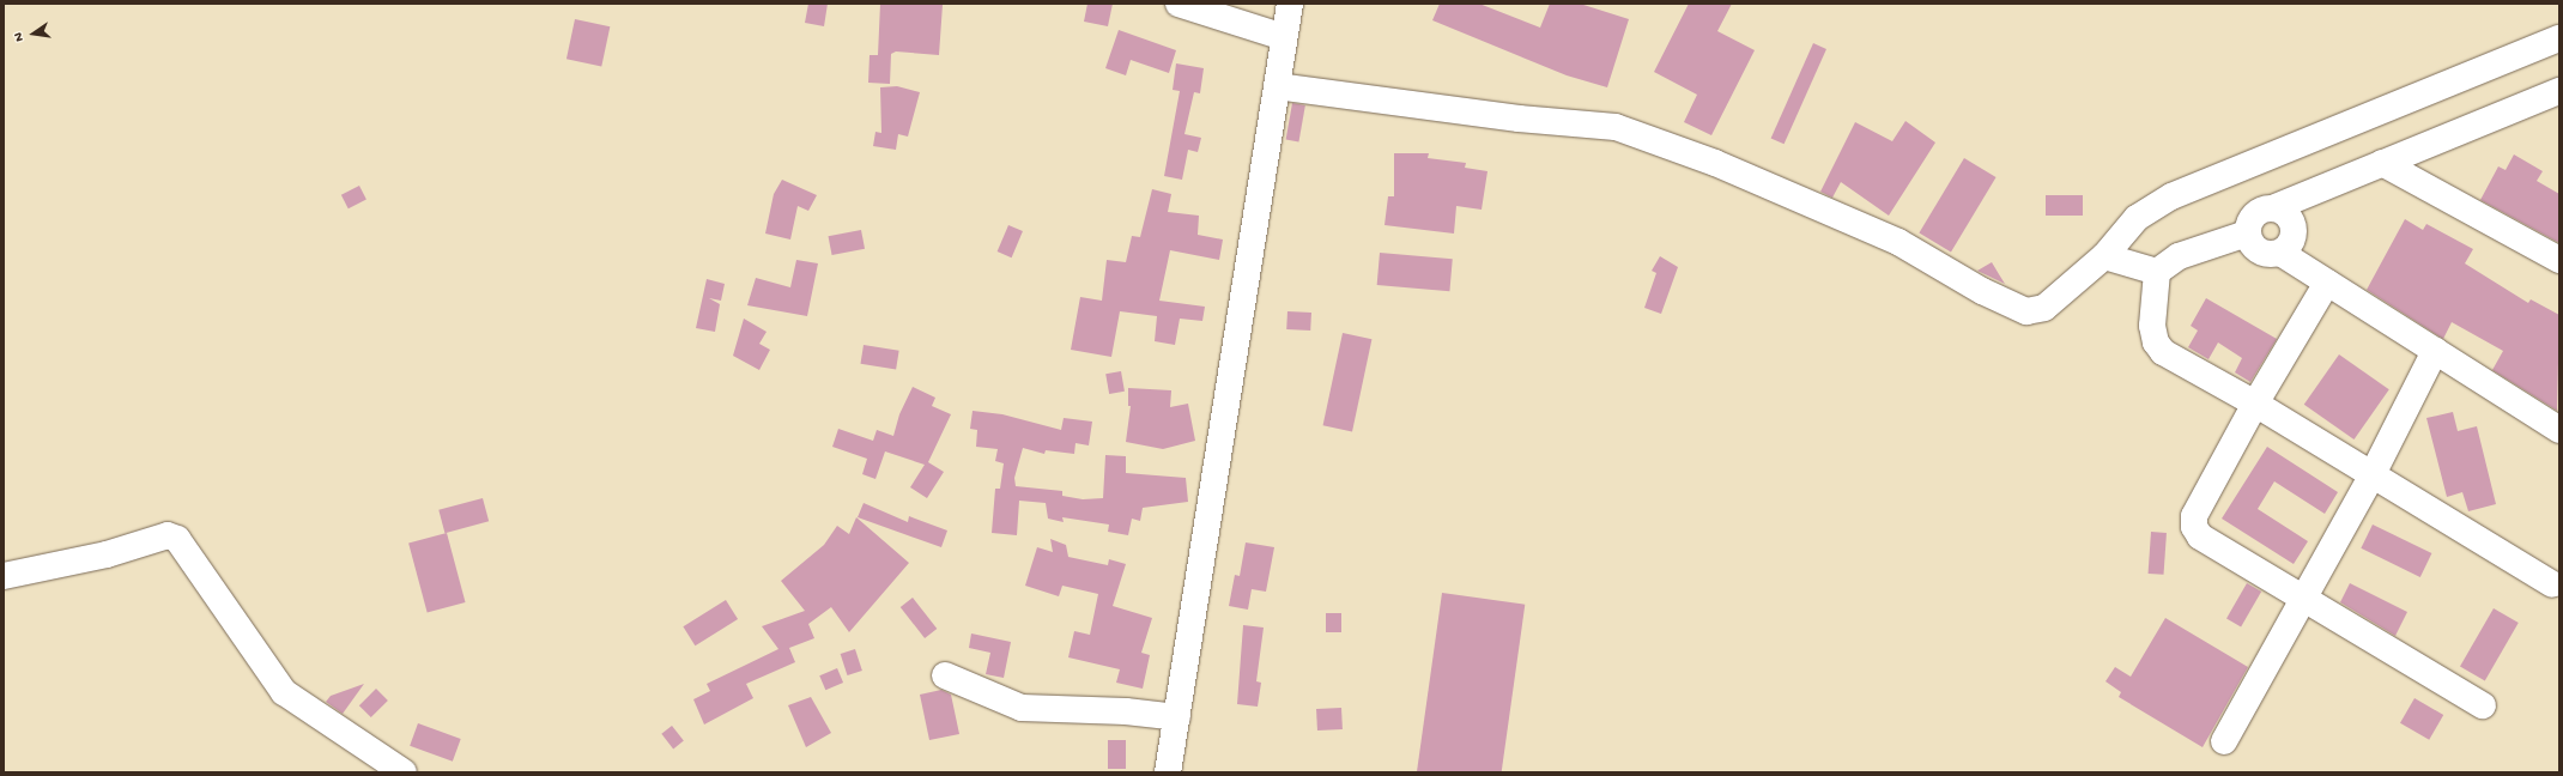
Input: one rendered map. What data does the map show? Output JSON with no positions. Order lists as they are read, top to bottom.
{
  "north": "left"
}
